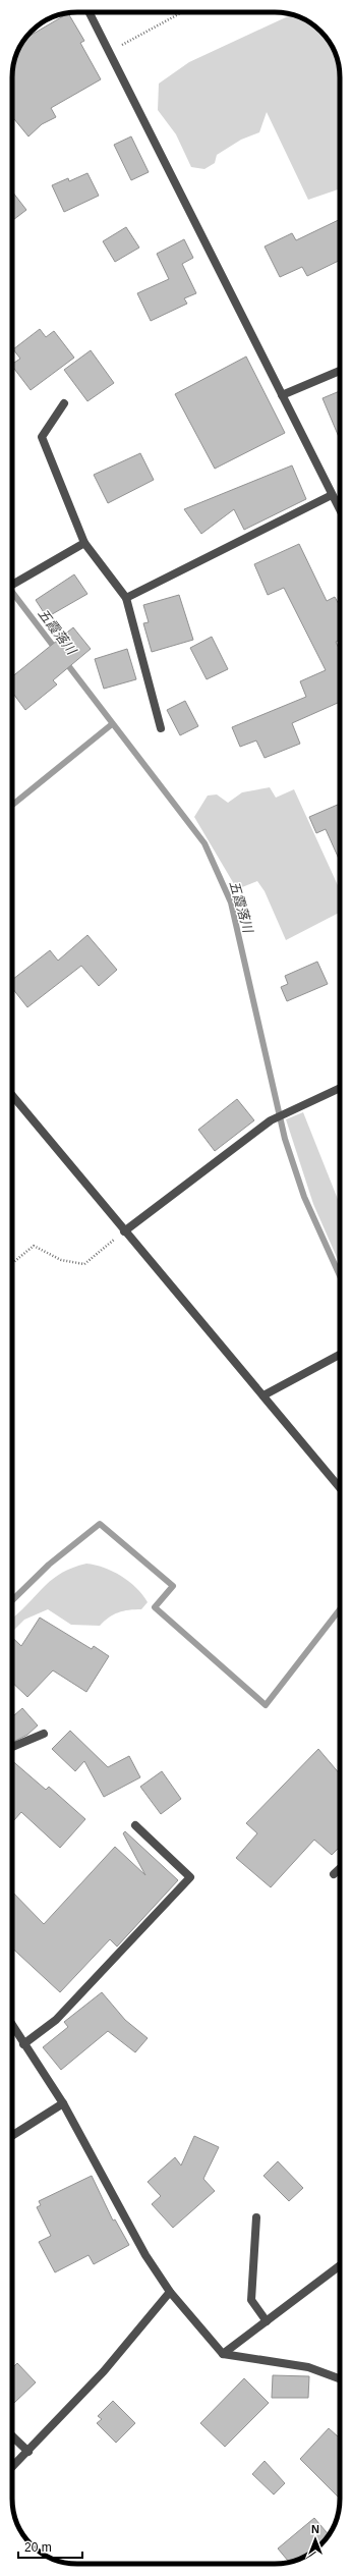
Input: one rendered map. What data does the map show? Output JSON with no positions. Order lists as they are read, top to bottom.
{
  "water": ["五霞落川"],
  "scale_bar": "20 m",
  "north": "top"
}
